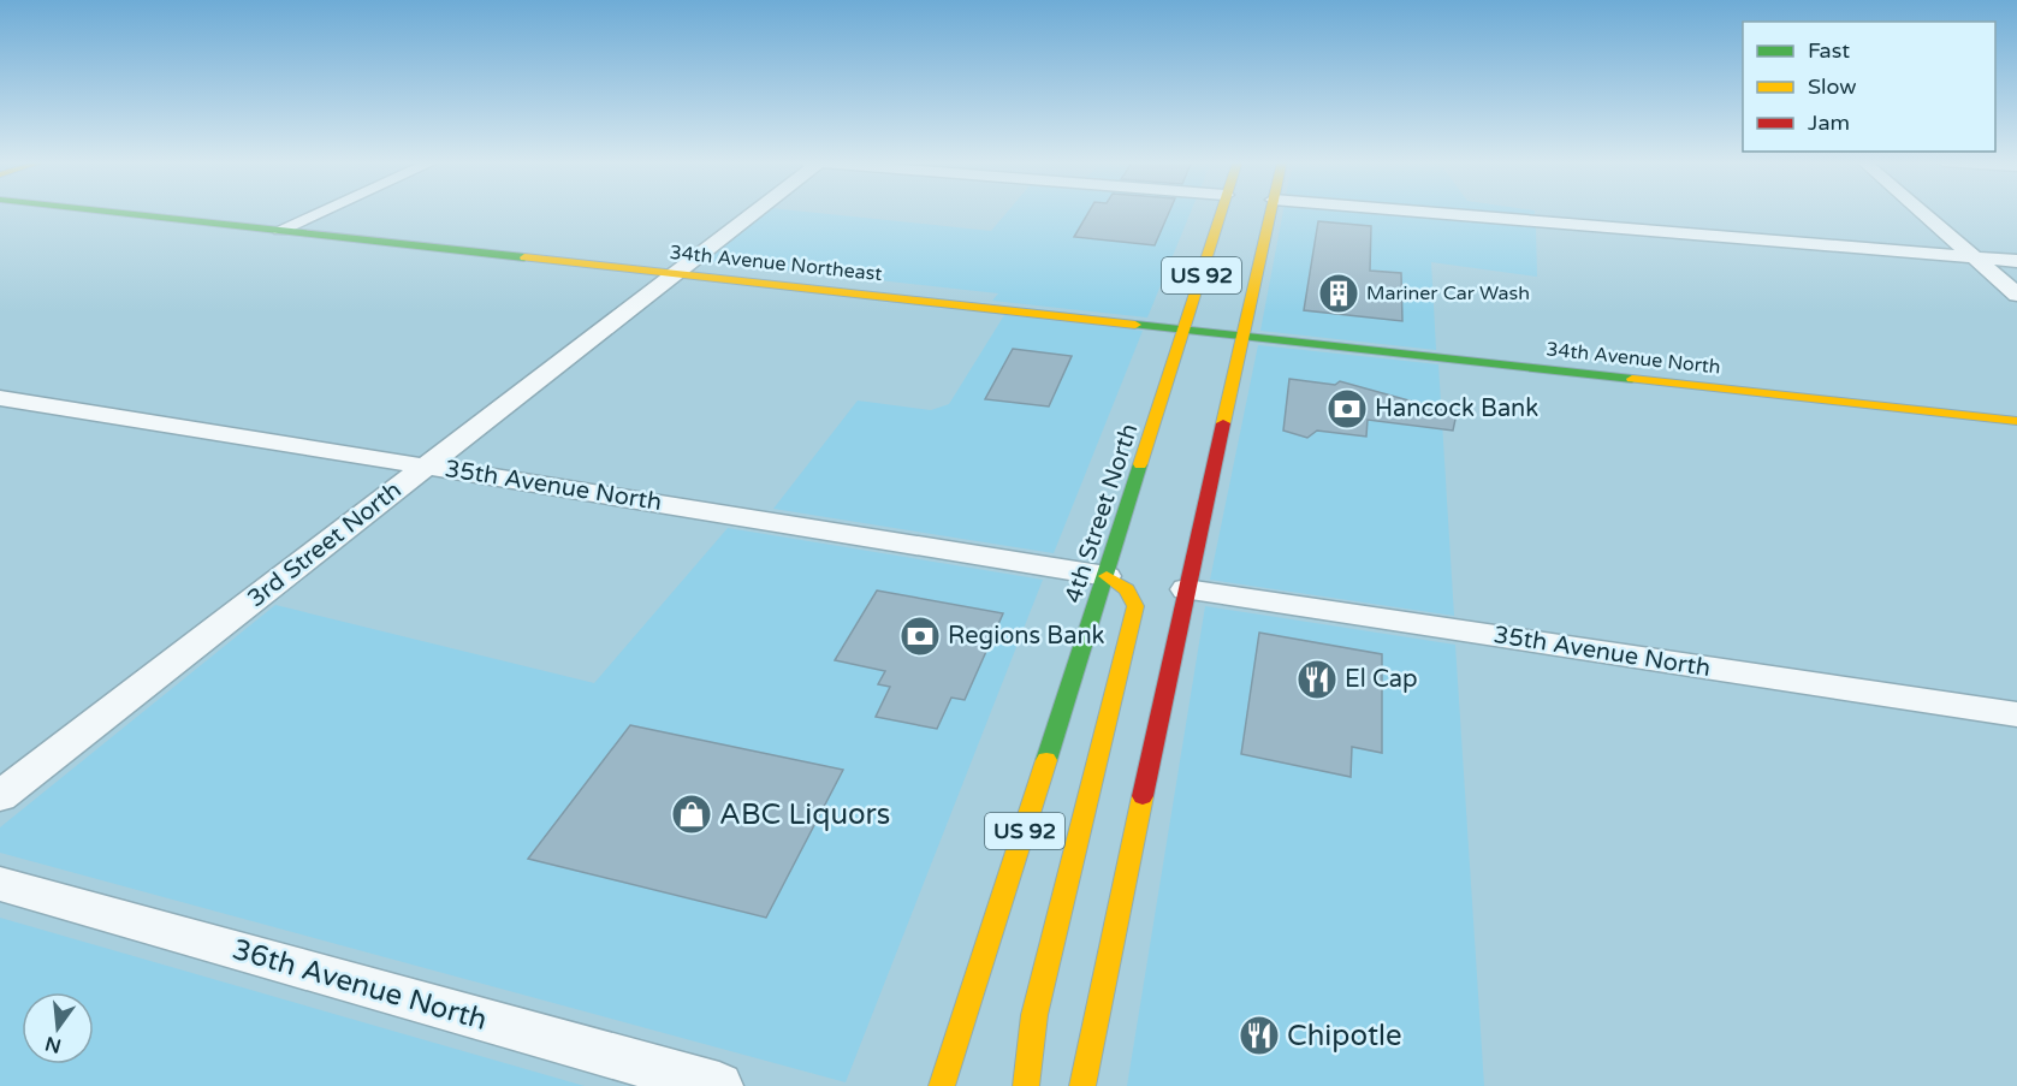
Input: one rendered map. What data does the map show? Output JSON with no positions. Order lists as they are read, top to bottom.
{
  "streets": {
    "main road": [
      "34th Avenue Northeast",
      "US 92",
      "34th Avenue North",
      "4th Street North"
    ],
    "street": ["35th Avenue North", "3rd Street North", "36th Avenue North"]
  },
  "crossings": [
    ["34th Avenue Northeast", "US 92"],
    ["34th Avenue Northeast", "34th Avenue North"],
    ["34th Avenue Northeast", "4th Street North"],
    ["34th Avenue Northeast", "3rd Street North"],
    ["US 92", "34th Avenue North"],
    ["US 92", "35th Avenue North"],
    ["35th Avenue North", "4th Street North"],
    ["35th Avenue North", "3rd Street North"]
  ],
  "places": {
    "building": ["Mariner Car Wash"],
    "bank": ["Hancock Bank", "Regions Bank"],
    "restaurant": ["El Cap", "Chipotle"],
    "shop": ["ABC Liquors"]
  },
  "legend": ["Fast", "Slow", "Jam"],
  "north": "bottom"
}
